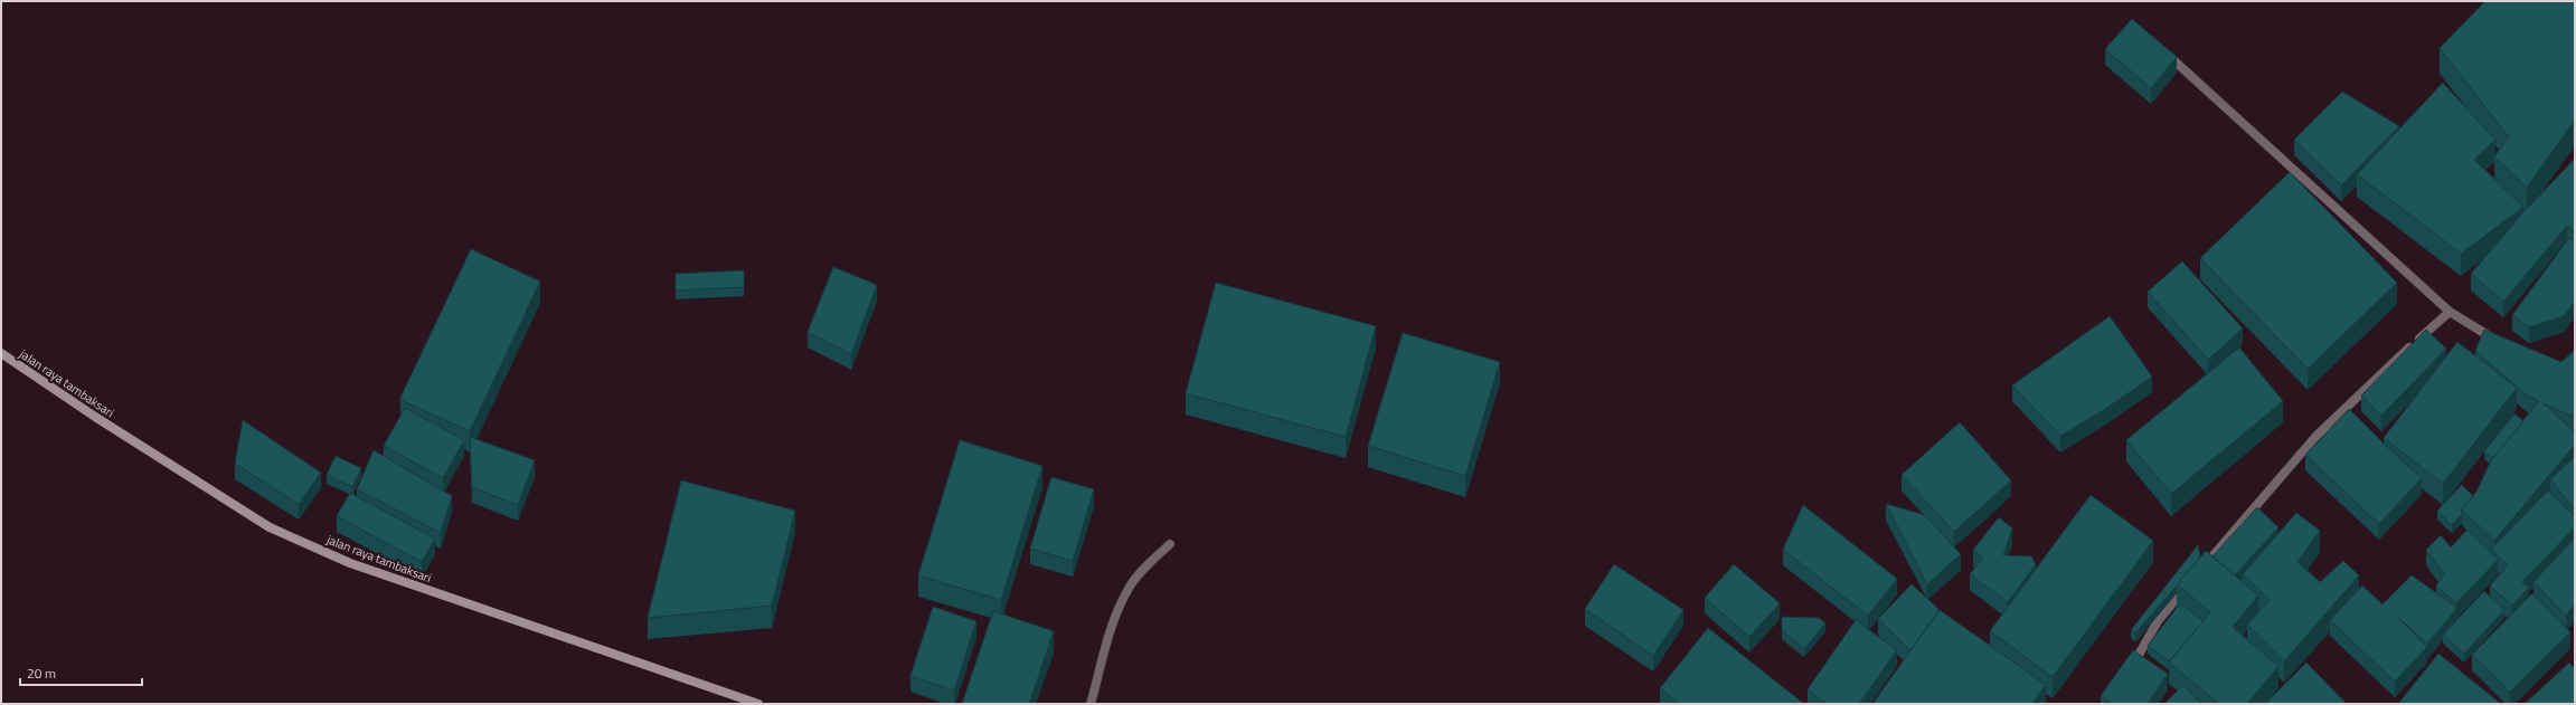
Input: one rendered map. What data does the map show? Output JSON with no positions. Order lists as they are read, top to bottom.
{
  "streets": {
    "street": ["jalan raya tambaksari"]
  },
  "scale_bar": "20 m"
}
